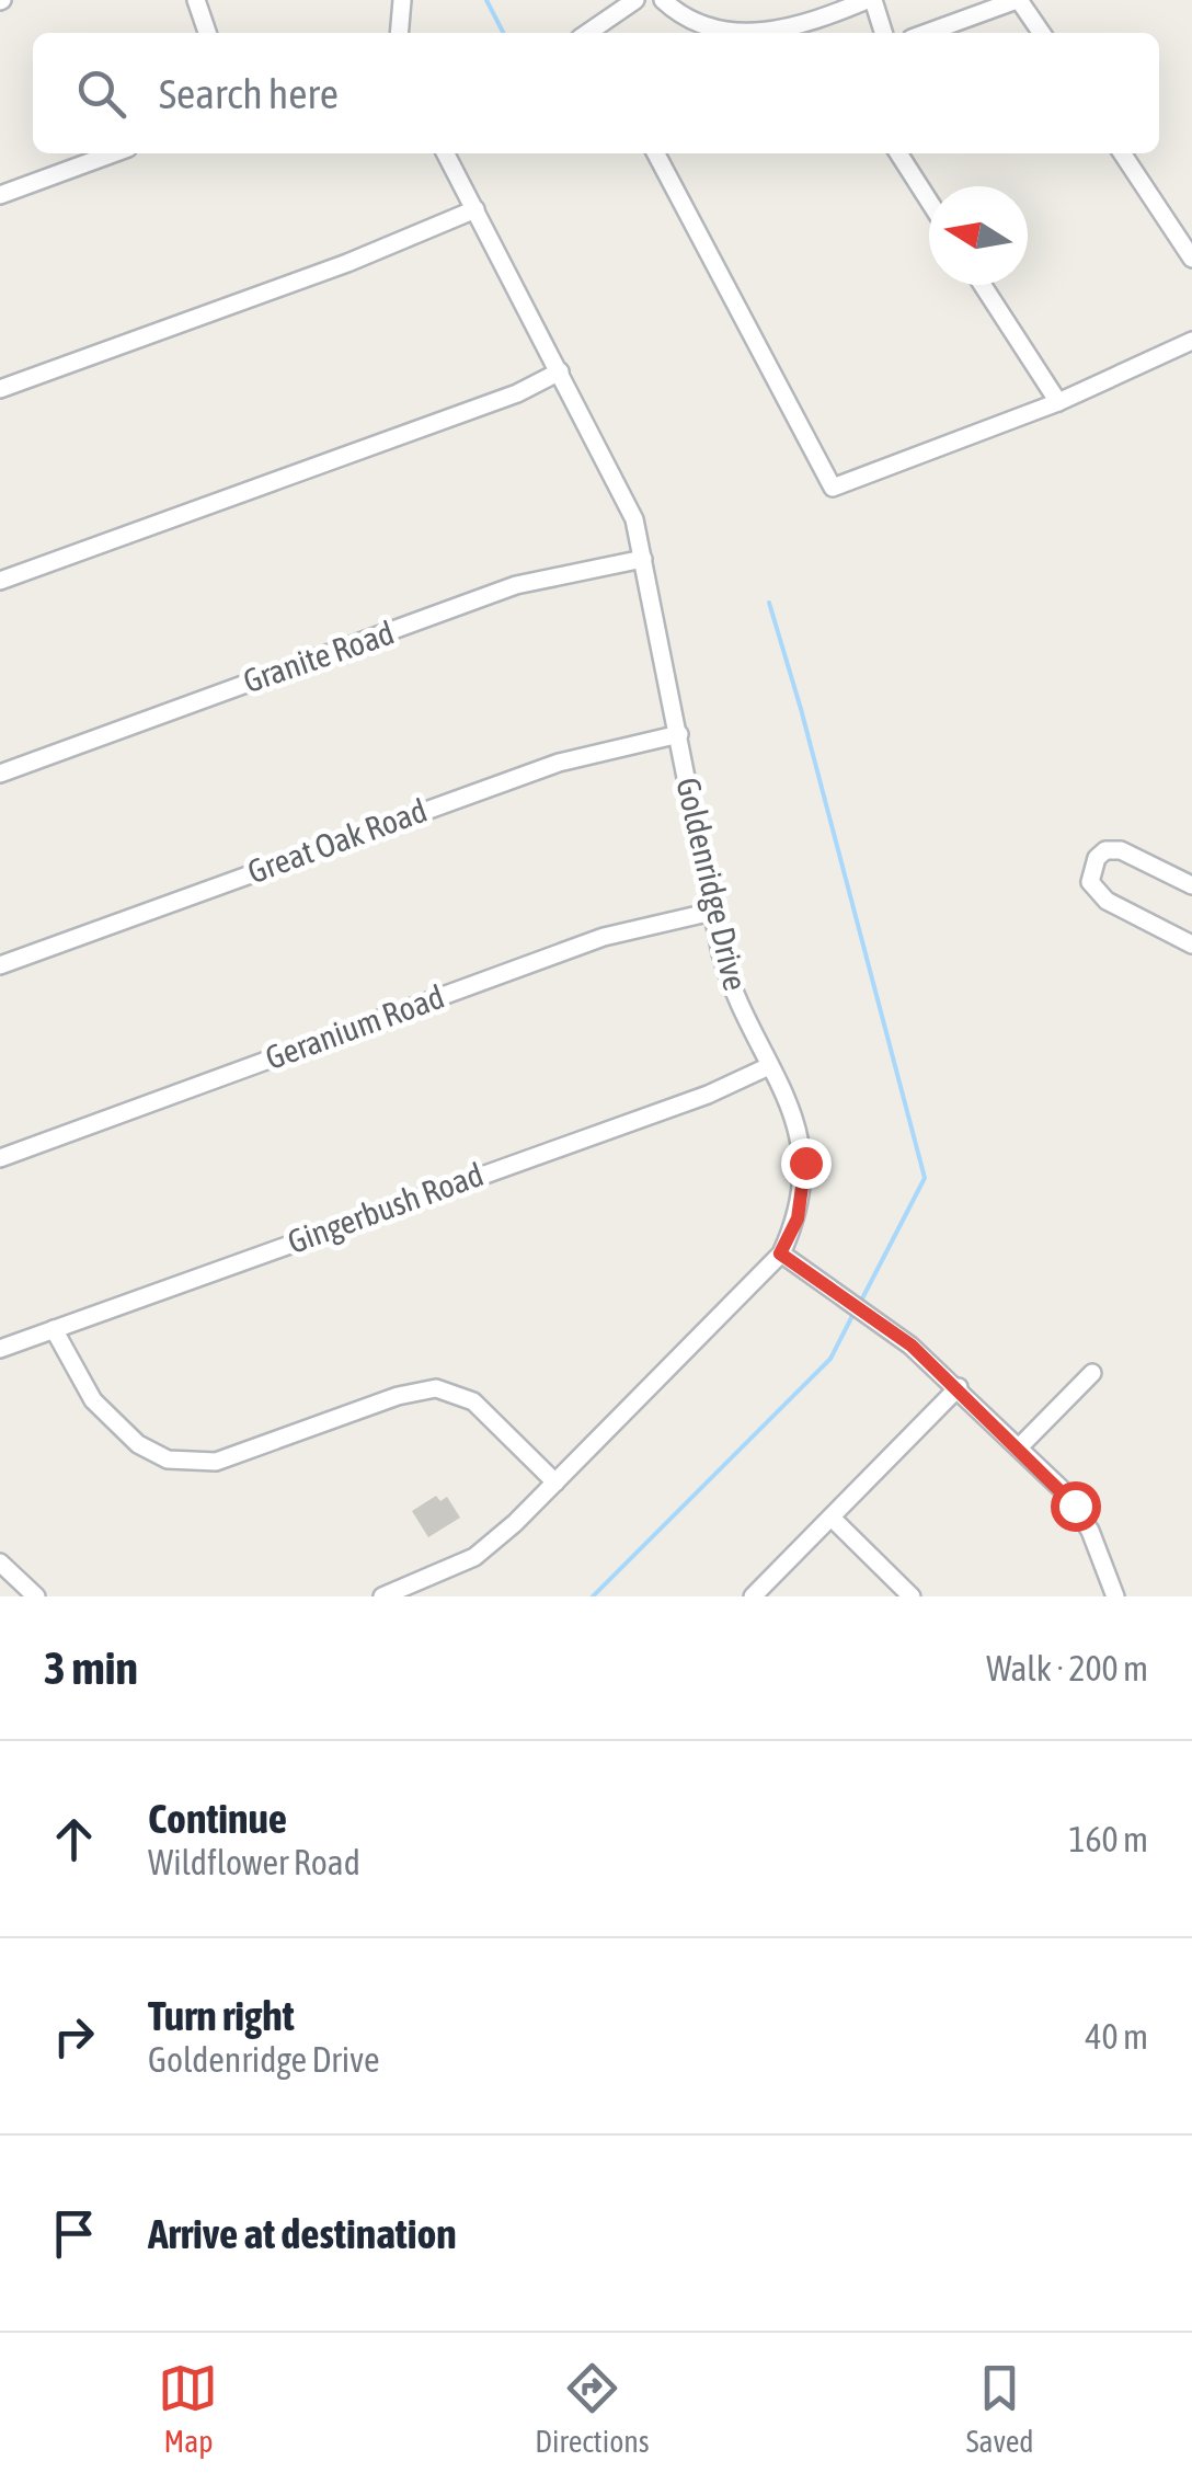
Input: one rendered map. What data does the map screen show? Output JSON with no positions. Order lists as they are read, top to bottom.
{
  "streets": {
    "street": [
      "Granite Road",
      "Great Oak Road",
      "Goldenridge Drive",
      "Geranium Road",
      "Gingerbush Road"
    ]
  },
  "crossings": [
    ["Granite Road", "Goldenridge Drive"],
    ["Great Oak Road", "Goldenridge Drive"],
    ["Goldenridge Drive", "Geranium Road"],
    ["Goldenridge Drive", "Gingerbush Road"]
  ],
  "north": "left",
  "page": {
    "search": "Search here",
    "heading": ["3 min", "Walk · 200 m"],
    "list": [
      ["Continue", "Wildflower Road", "160 m"],
      ["Turn right", "Goldenridge Drive", "40 m"],
      "Arrive at destination"
    ],
    "nav": ["Map", "Directions", "Saved"]
  }
}
